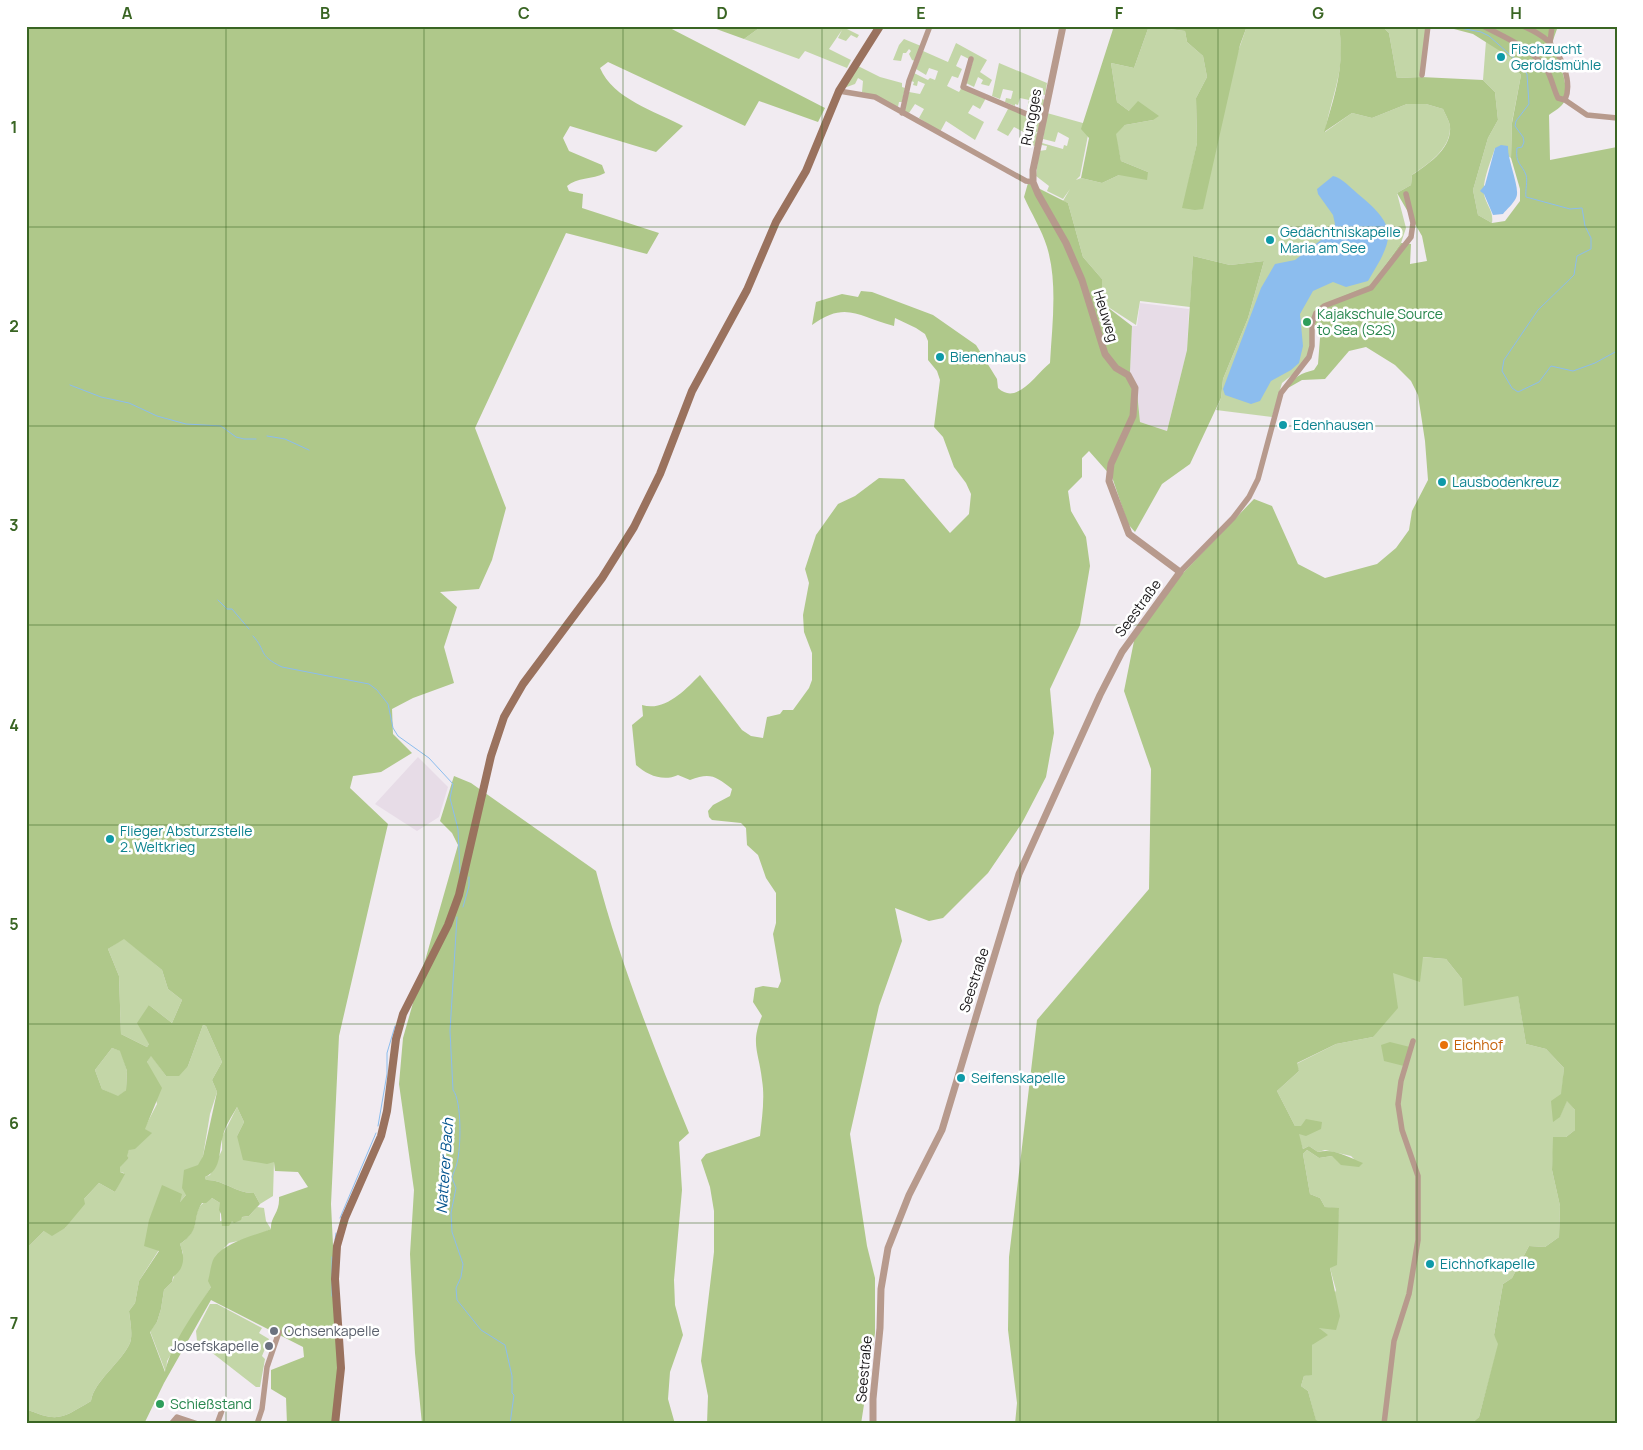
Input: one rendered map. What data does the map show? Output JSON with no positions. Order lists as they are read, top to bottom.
{
  "streets": {
    "street": ["Rungges", "Heuweg", "Seestraße"]
  },
  "crossings": [
    ["Rungges", "Heuweg"],
    ["Heuweg", "Seestraße"]
  ],
  "water": ["Natterer Bach"],
  "places": [
    "Fischzucht Geroldsmühle",
    "Gedächtniskapelle Maria am See",
    "Kajakschule Source to Sea (S2S)",
    "Bienenhaus",
    "Edenhausen",
    "Lausbodenkreuz",
    "Flieger Absturzstelle 2. Weltkrieg",
    "Eichhof",
    "Seifenskapelle",
    "Eichhofkapelle",
    "Ochsenkapelle",
    "Josefskapelle",
    "Schießstand"
  ],
  "grid": {
    "columns": [
      "A",
      "B",
      "C",
      "D",
      "E",
      "F",
      "G",
      "H"
    ],
    "rows": [
      "1",
      "2",
      "3",
      "4",
      "5",
      "6",
      "7"
    ]
  }
}
